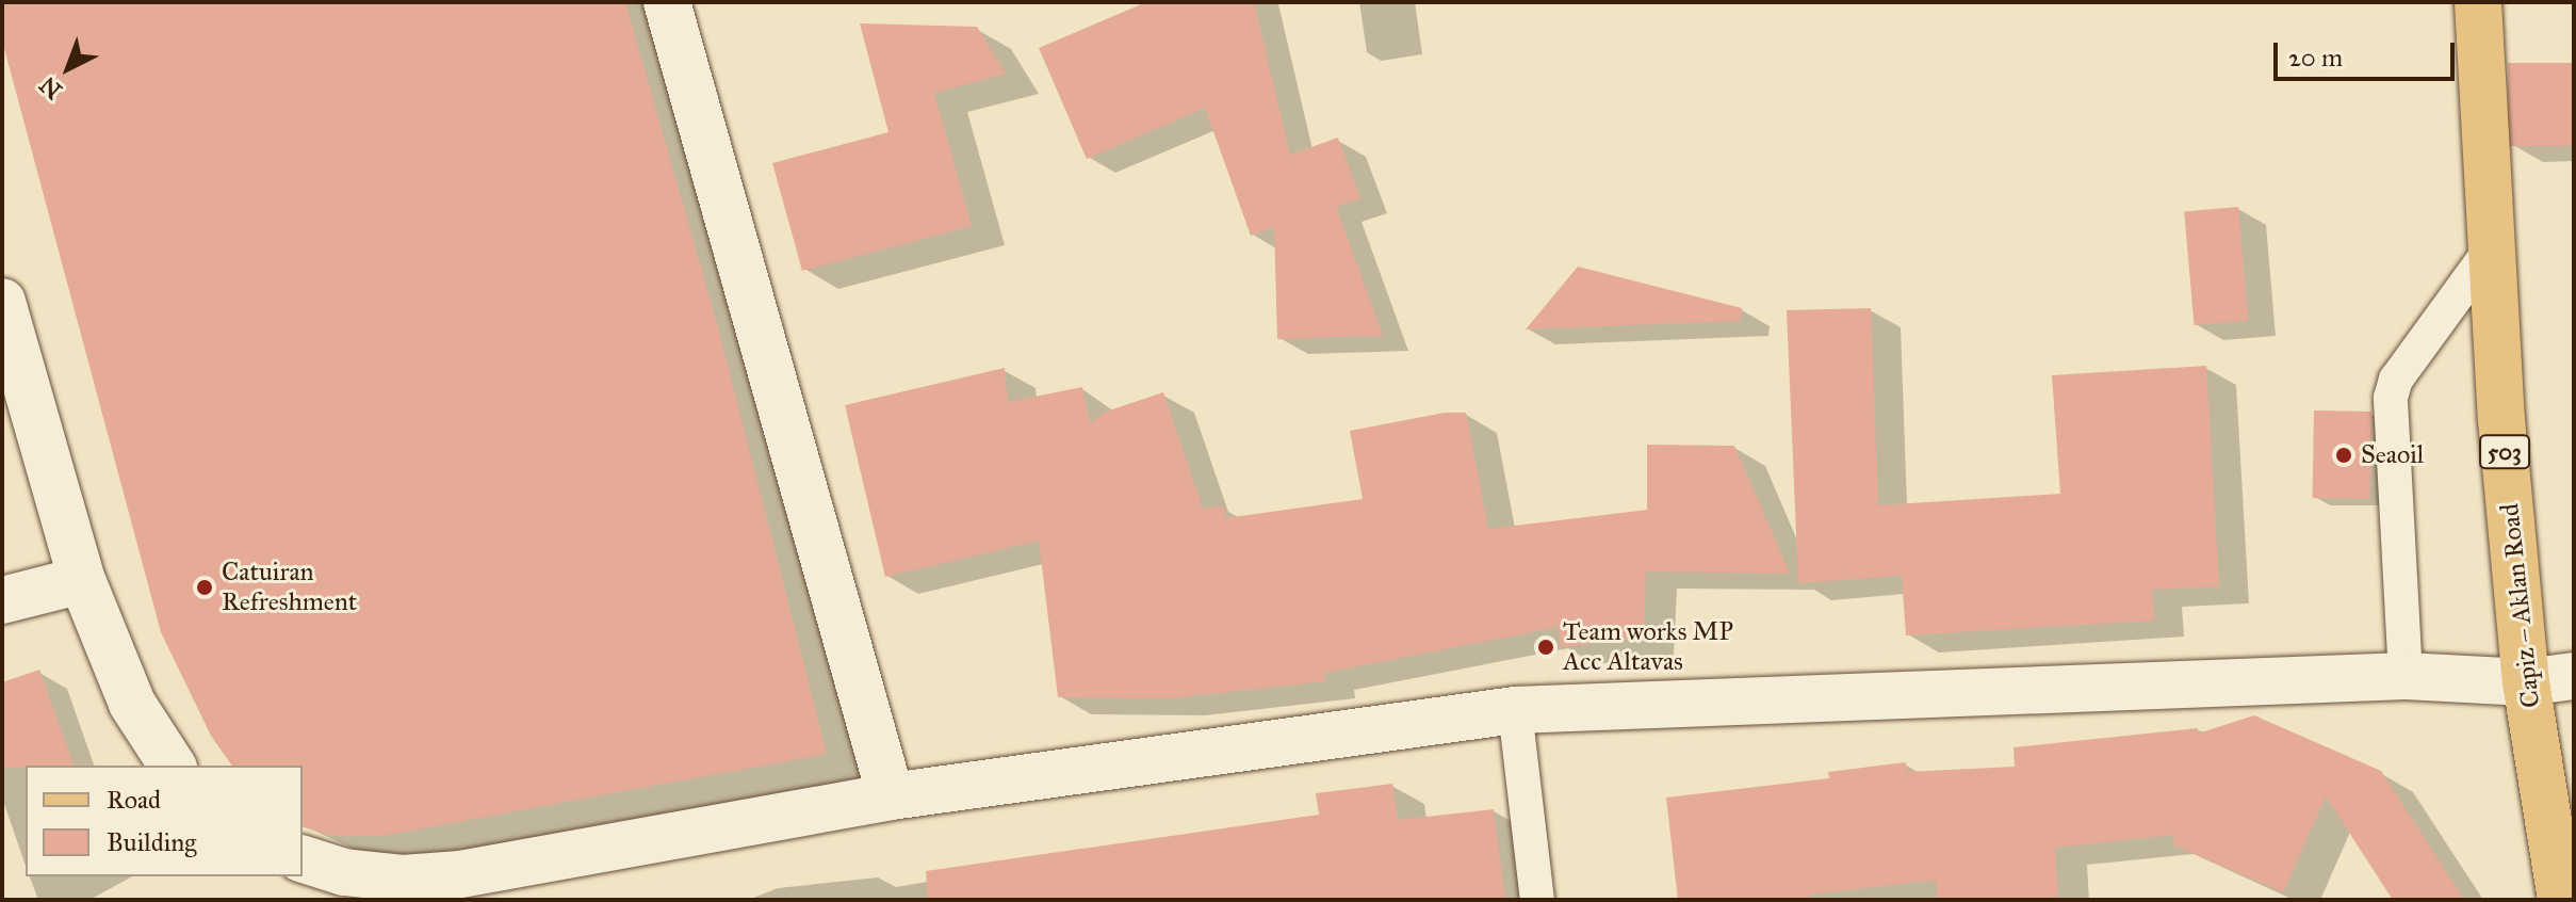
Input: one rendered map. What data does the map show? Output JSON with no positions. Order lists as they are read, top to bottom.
{
  "streets": {
    "main road": ["503", "Capiz – Aklan Road"]
  },
  "places": ["Seaoil", "Catuiran Refreshment", "Team works MP Acc Altavas"],
  "legend": ["Road", "Building"],
  "scale_bar": "20 m",
  "north": "bottom left"
}
